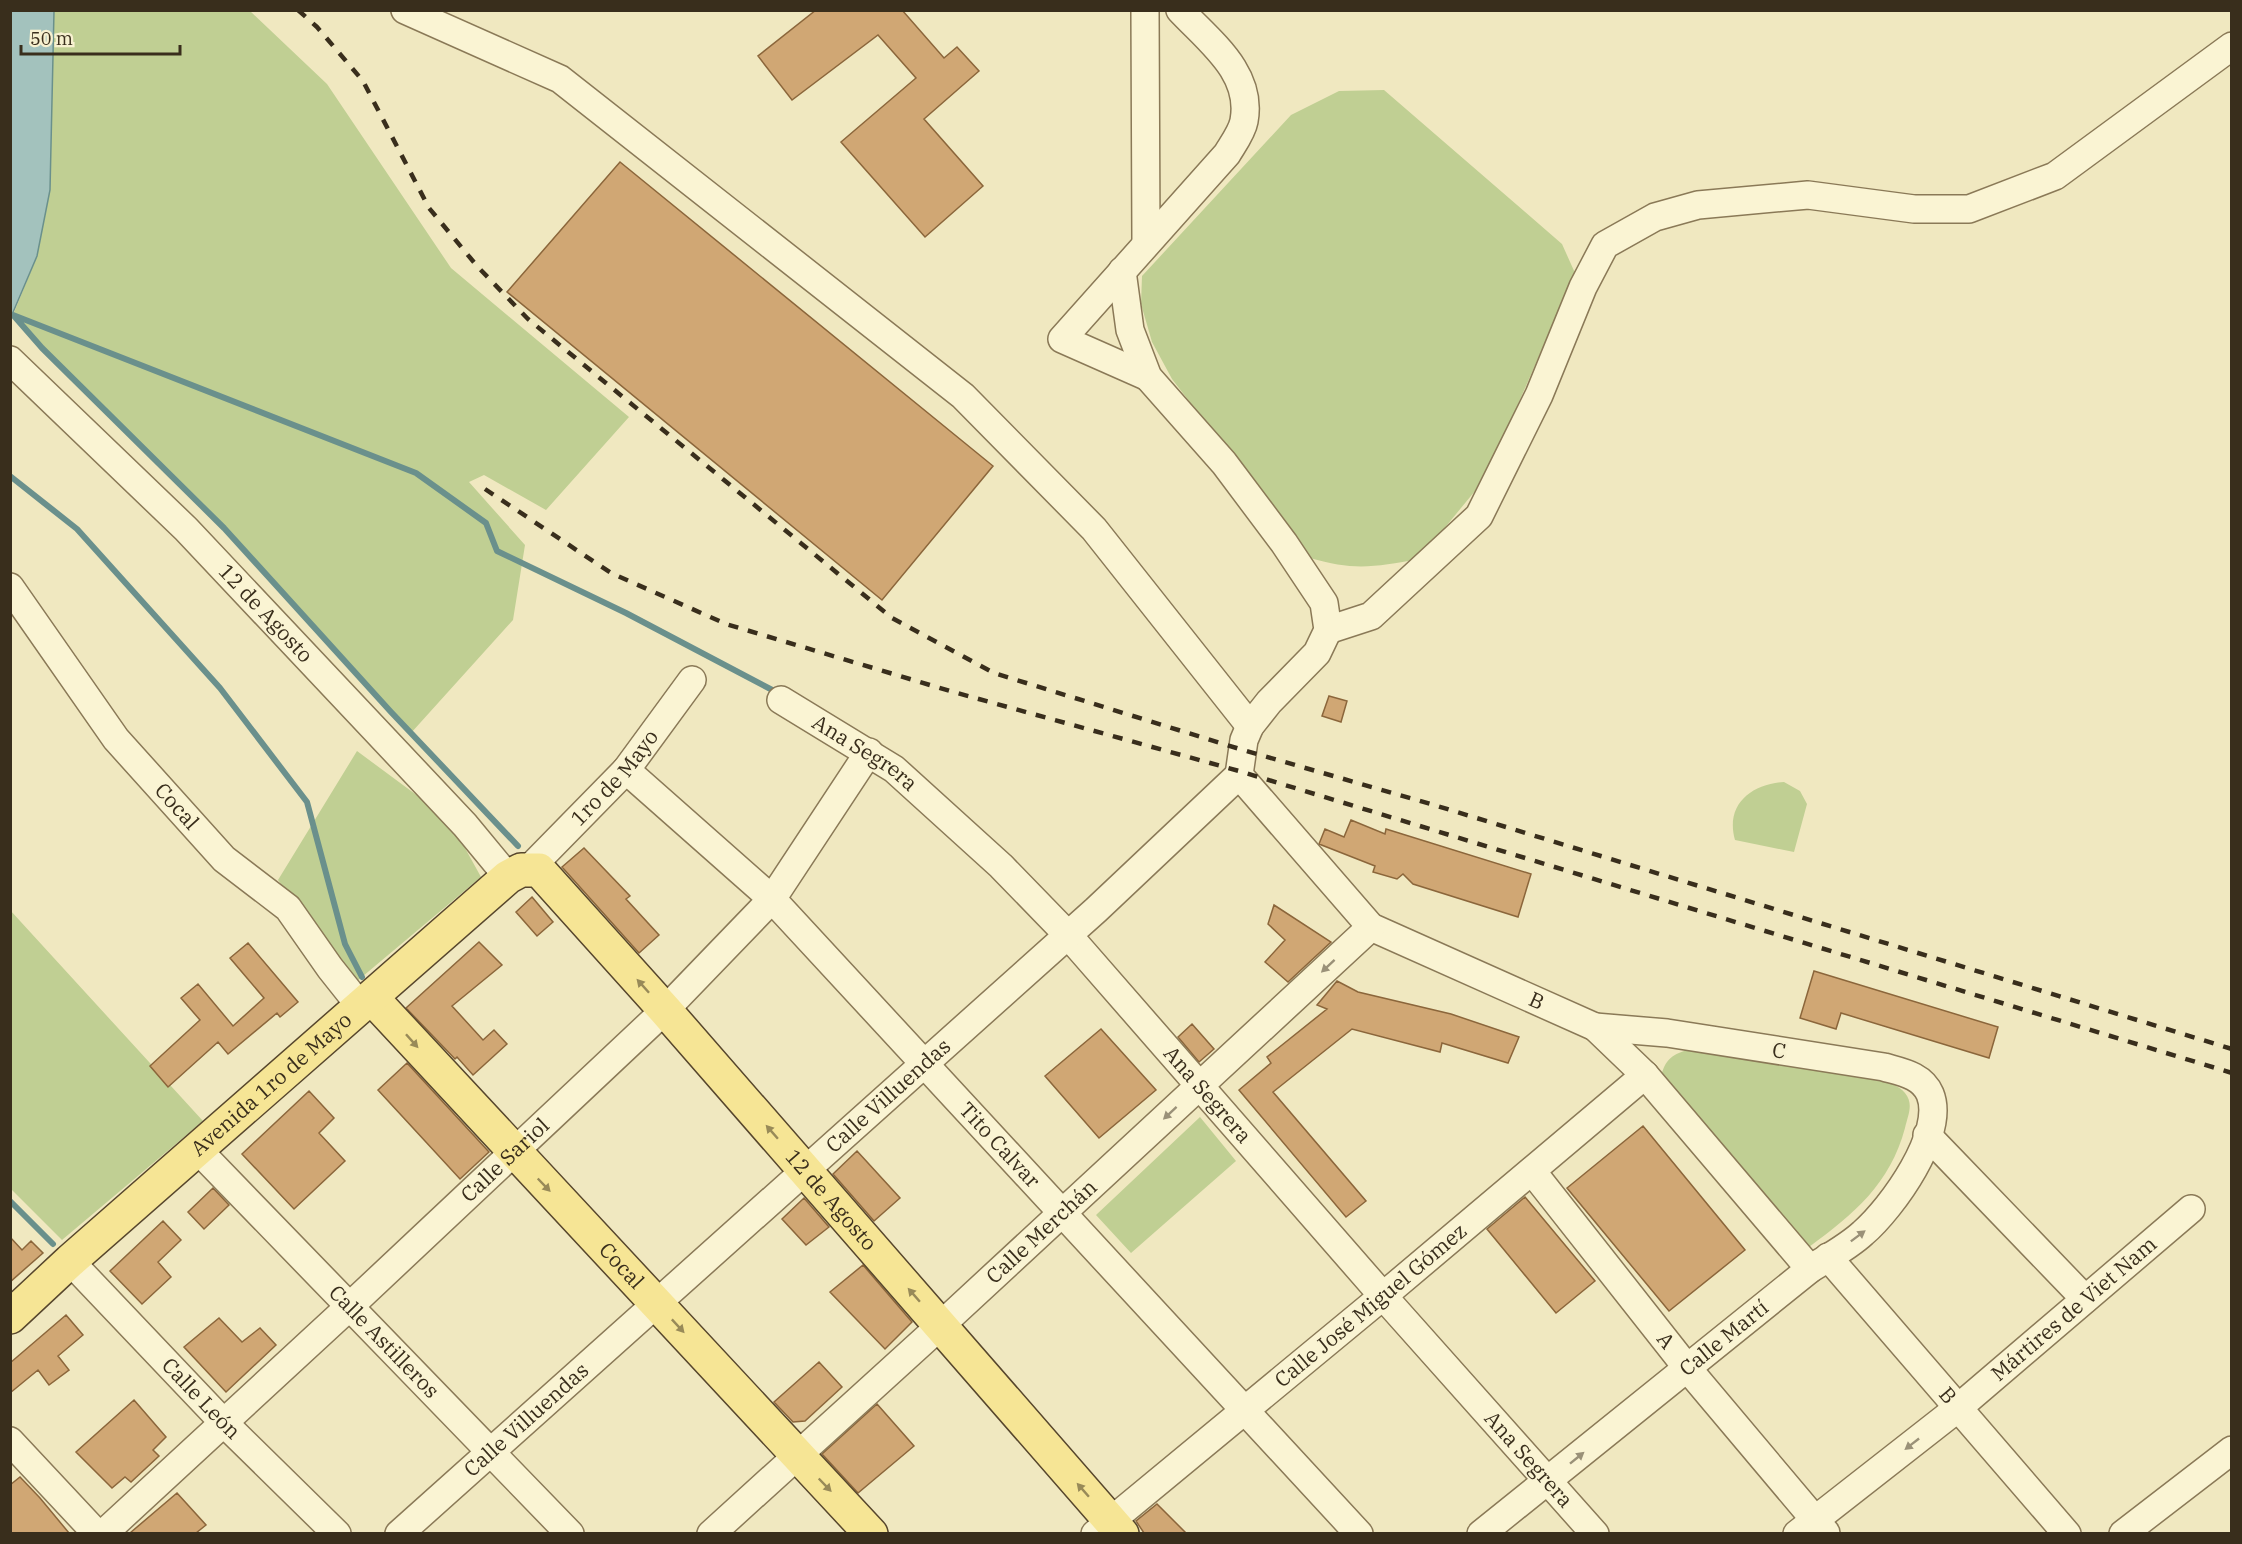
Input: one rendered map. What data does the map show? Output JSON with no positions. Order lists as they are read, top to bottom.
{
  "streets": {
    "main road": ["12 de Agosto", "Cocal", "Avenida 1ro de Mayo"],
    "street": [
      "Ana Segrera",
      "1ro de Mayo",
      "B",
      "C",
      "Calle Villuendas",
      "Tito Calvar",
      "Calle Sariol",
      "Calle Merchán",
      "Calle José Miguel Gómez",
      "Mártires de Viet Nam",
      "Calle Martí",
      "A",
      "Calle Astilleros",
      "Calle León"
    ]
  },
  "crossings": [
    ["12 de Agosto", "1ro de Mayo"],
    ["12 de Agosto", "Avenida 1ro de Mayo"],
    ["12 de Agosto", "Calle Villuendas"],
    ["12 de Agosto", "Calle Sariol"],
    ["12 de Agosto", "Calle Merchán"],
    ["12 de Agosto", "Calle José Miguel Gómez"],
    ["Ana Segrera", "Calle Villuendas"],
    ["Ana Segrera", "Calle Sariol"],
    ["Ana Segrera", "Calle Merchán"],
    ["Ana Segrera", "Calle José Miguel Gómez"],
    ["Ana Segrera", "Calle Martí"],
    ["1ro de Mayo", "Avenida 1ro de Mayo"],
    ["1ro de Mayo", "Tito Calvar"],
    ["Cocal", "Avenida 1ro de Mayo"],
    ["Cocal", "Calle Villuendas"],
    ["Cocal", "Calle Sariol"],
    ["Cocal", "Calle Merchán"],
    ["B", "C"],
    ["B", "Calle Villuendas"],
    ["B", "Calle Merchán"],
    ["B", "Calle José Miguel Gómez"],
    ["B", "Mártires de Viet Nam"],
    ["B", "Calle Martí"],
    ["C", "Calle Martí"],
    ["Avenida 1ro de Mayo", "Calle Astilleros"],
    ["Avenida 1ro de Mayo", "Calle León"],
    ["Calle Villuendas", "Tito Calvar"],
    ["Calle Villuendas", "Calle Astilleros"],
    ["Tito Calvar", "Calle Sariol"],
    ["Tito Calvar", "Calle Merchán"],
    ["Tito Calvar", "Calle José Miguel Gómez"],
    ["Calle Sariol", "Calle Astilleros"],
    ["Calle Sariol", "Calle León"],
    ["Calle José Miguel Gómez", "A"],
    ["Mártires de Viet Nam", "A"],
    ["Calle Martí", "A"]
  ],
  "one_way": [
    "12 de Agosto",
    "Cocal",
    "Calle Merchán",
    "Mártires de Viet Nam",
    "Calle Martí"
  ],
  "scale_bar": "50 m"
}
